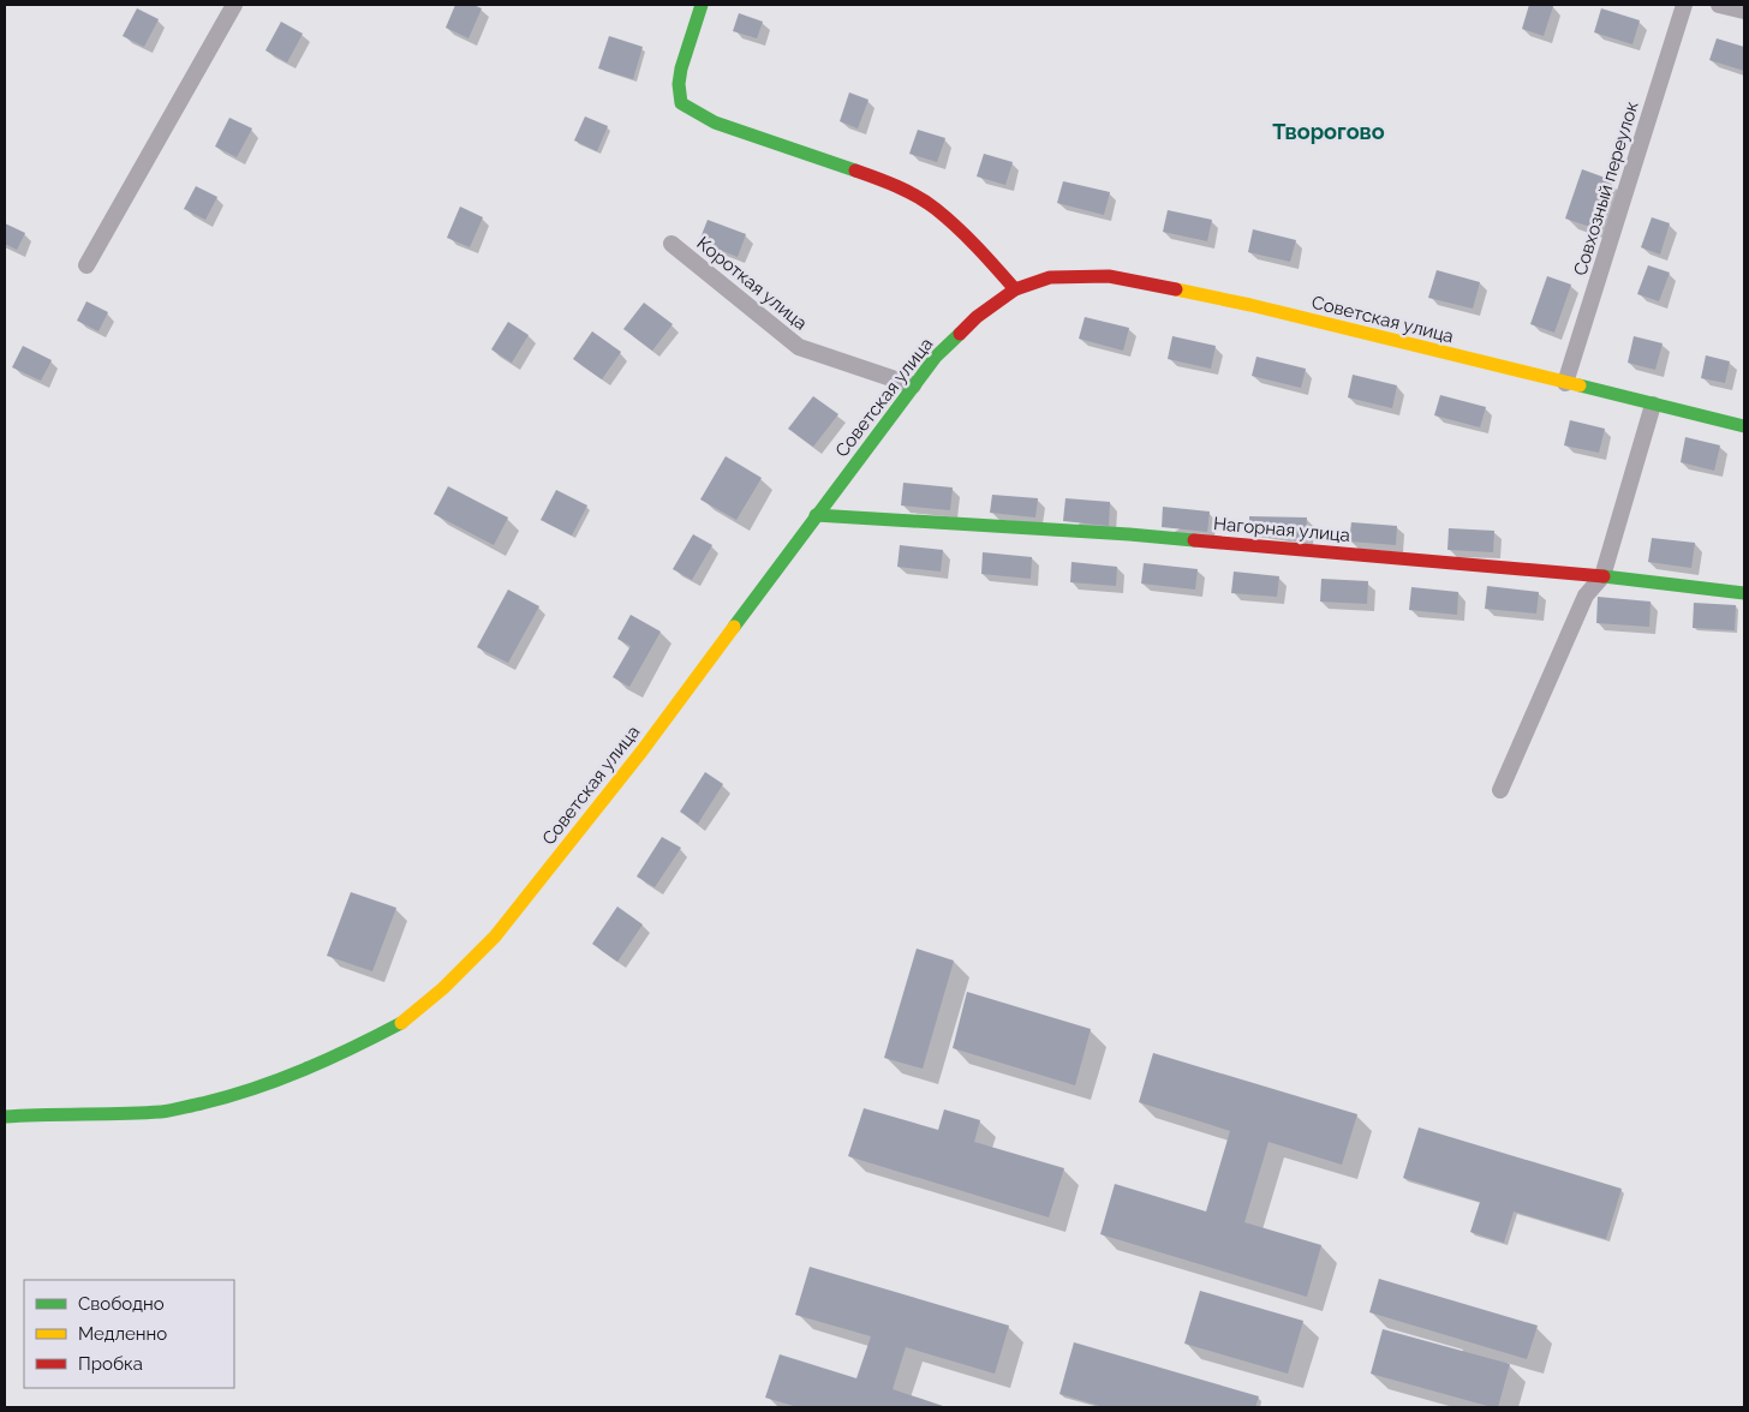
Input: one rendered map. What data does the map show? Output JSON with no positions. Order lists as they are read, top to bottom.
{
  "streets": {
    "street": [
      "Совхозный переулок",
      "Короткая улица",
      "Советская улица",
      "Нагорная улица"
    ]
  },
  "crossings": [
    ["Совхозный переулок", "Советская улица"],
    ["Короткая улица", "Советская улица"],
    ["Советская улица", "Нагорная улица"]
  ],
  "districts": ["Творогово"],
  "legend": ["Свободно", "Медленно", "Пробка"]
}
